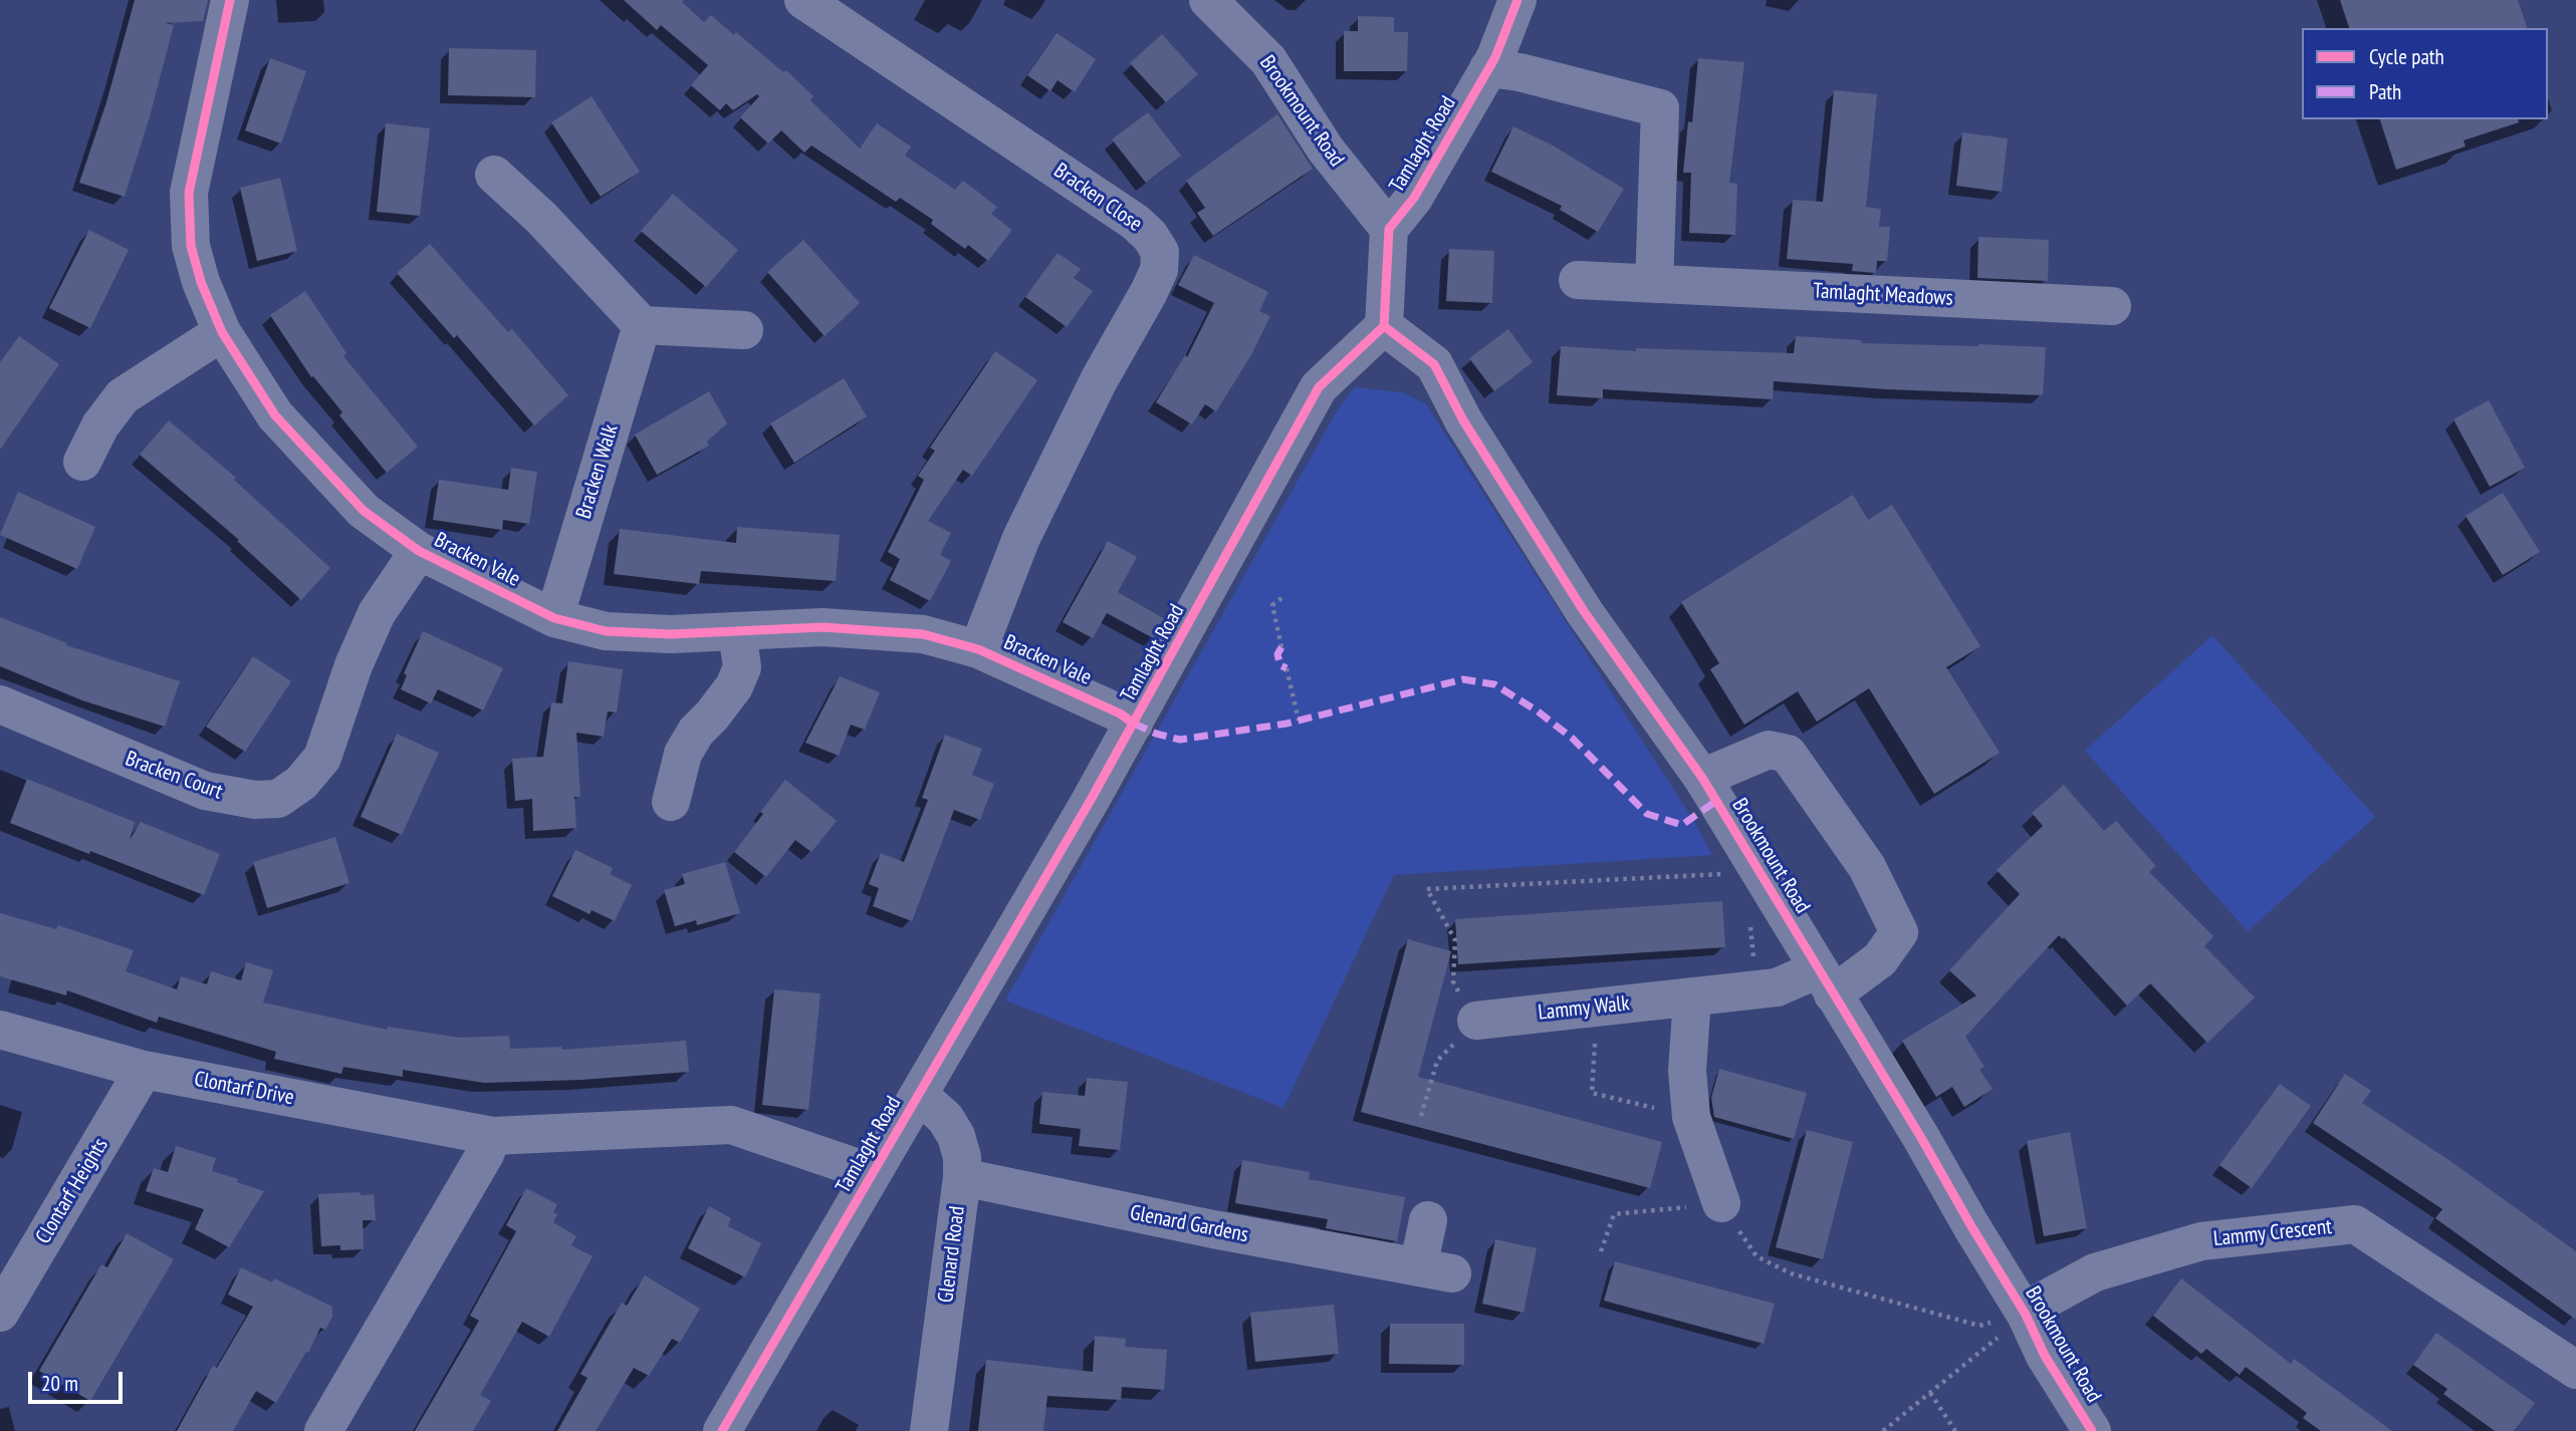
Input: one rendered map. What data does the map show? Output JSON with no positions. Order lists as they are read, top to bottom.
{
  "streets": {
    "street": [
      "Brookmount Road",
      "Tamlaght Road",
      "Bracken Close",
      "Tamlaght Meadows",
      "Bracken Walk",
      "Bracken Vale",
      "Bracken Court",
      "Lammy Walk",
      "Clontarf Drive",
      "Clontarf Heights",
      "Glenard Gardens",
      "Lammy Crescent",
      "Glenard Road"
    ]
  },
  "crossings": [
    ["Brookmount Road", "Tamlaght Road"],
    ["Brookmount Road", "Lammy Walk"],
    ["Brookmount Road", "Lammy Crescent"],
    ["Tamlaght Road", "Bracken Vale"],
    ["Tamlaght Road", "Clontarf Drive"],
    ["Tamlaght Road", "Glenard Road"],
    ["Bracken Close", "Bracken Vale"],
    ["Bracken Walk", "Bracken Vale"],
    ["Bracken Vale", "Bracken Court"],
    ["Clontarf Drive", "Clontarf Heights"],
    ["Glenard Gardens", "Glenard Road"]
  ],
  "legend": ["Cycle path", "Path"],
  "scale_bar": "20 m"
}
